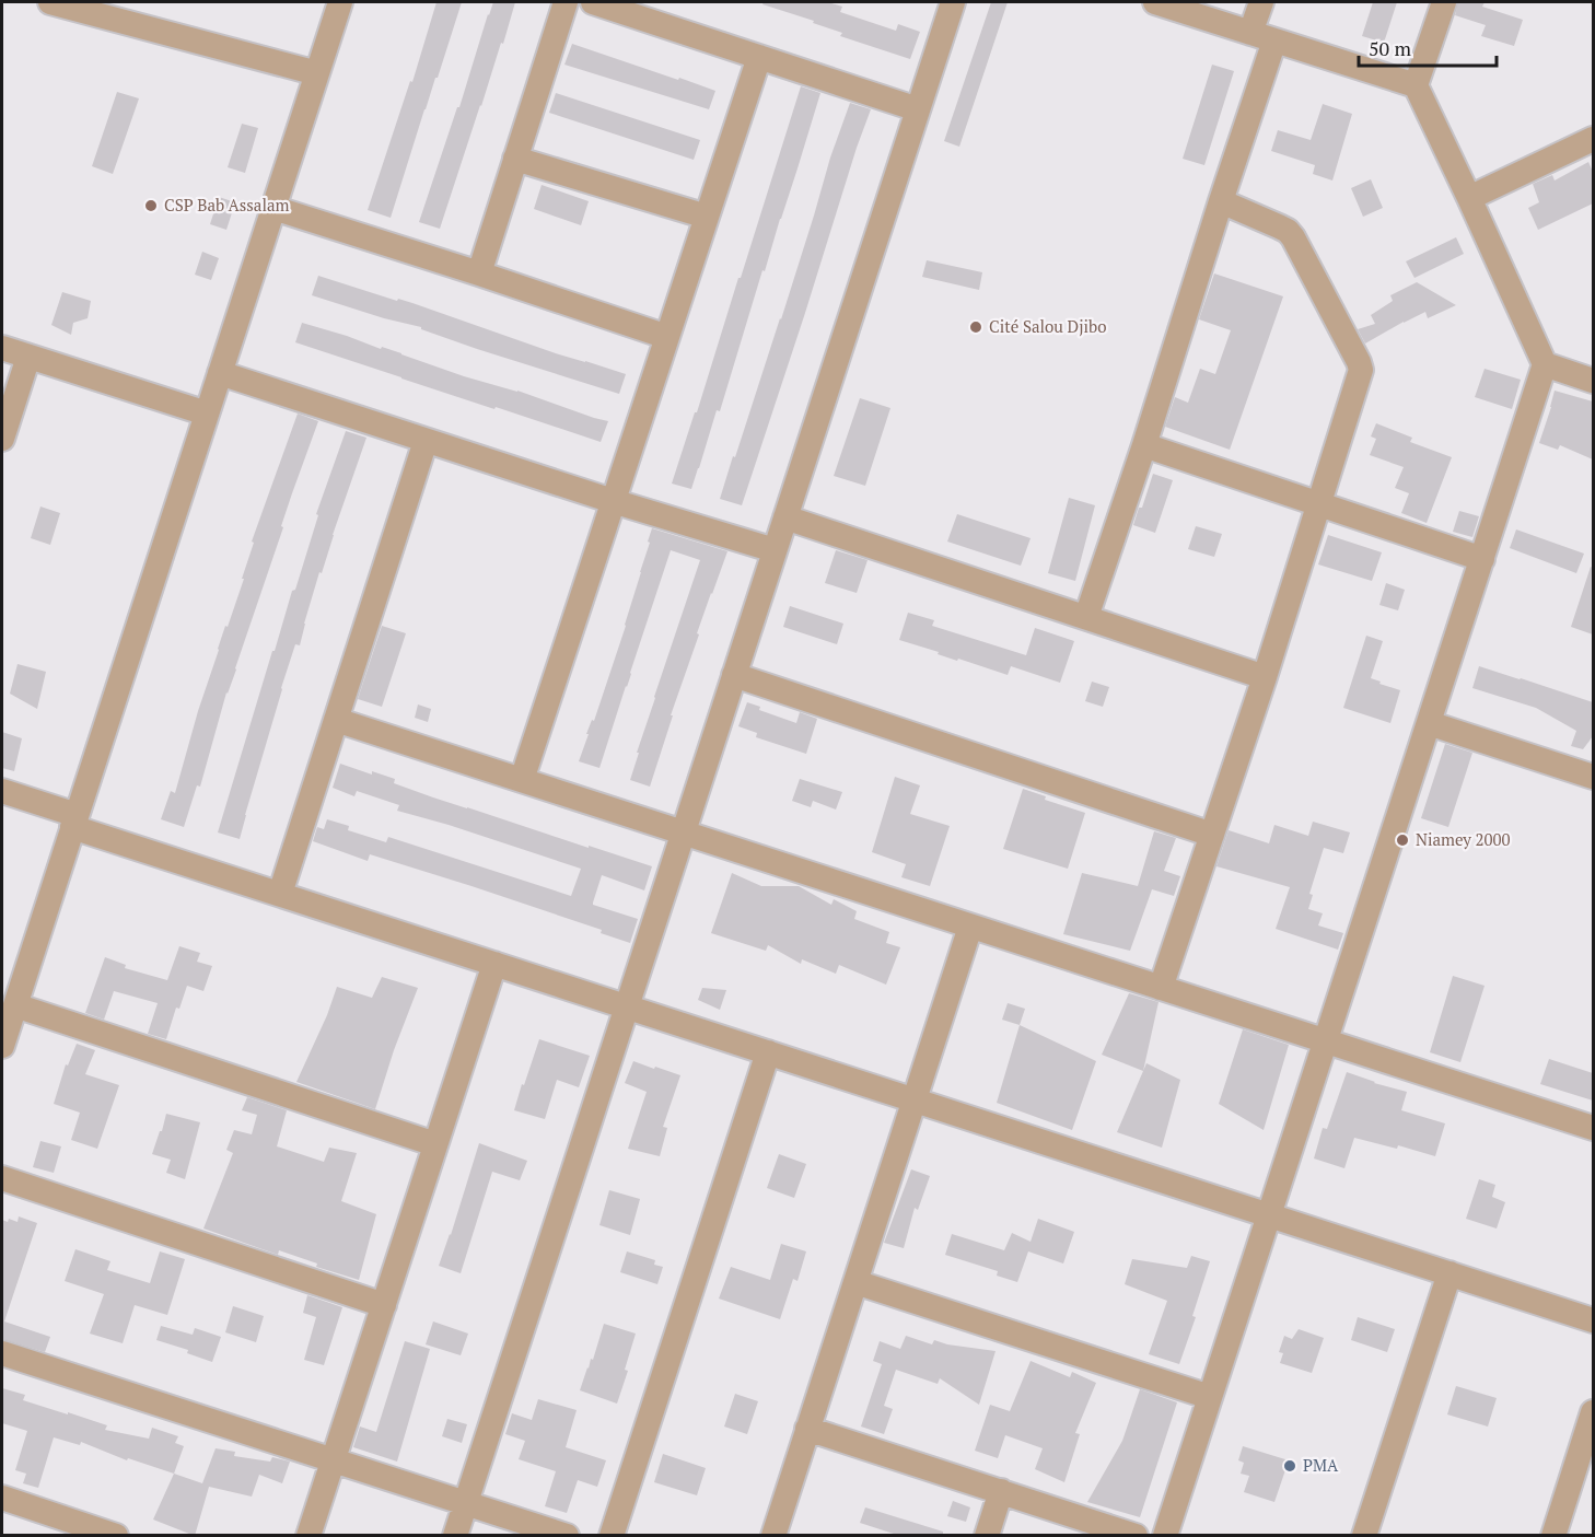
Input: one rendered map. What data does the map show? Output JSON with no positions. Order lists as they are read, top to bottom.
{
  "places": [
    "CSP Bab Assalam",
    "Cité Salou Djibo",
    "Niamey 2000",
    "PMA"
  ],
  "scale_bar": "50 m"
}
